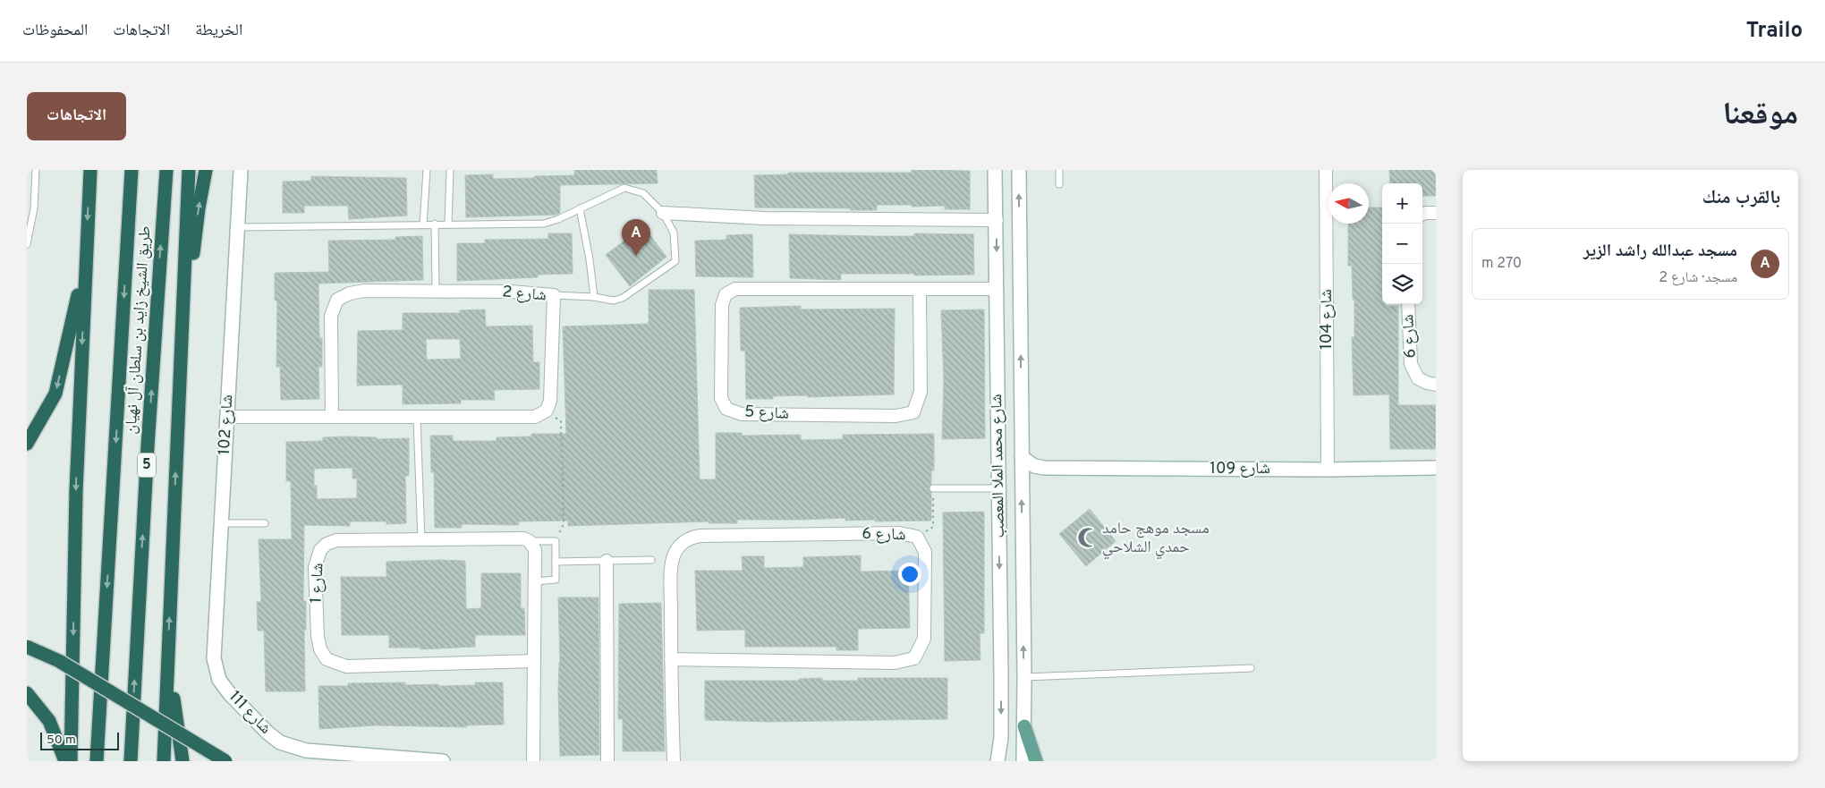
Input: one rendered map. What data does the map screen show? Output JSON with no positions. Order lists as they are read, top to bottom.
{
  "streets": {
    "highway": ["طريق الشيخ زايد بن سلطان آل نهيان", "5"],
    "street": [
      "شارع 2",
      "شارع 104",
      "شارع 6",
      "شارع 5",
      "شارع 102",
      "شارع محمد الملا المعصب",
      "شارع 109",
      "شارع 1",
      "شارع 111"
    ]
  },
  "crossings": [
    ["شارع 104", "شارع 109"],
    ["شارع 5", "شارع محمد الملا المعصب"],
    ["شارع 102", "شارع 111"],
    ["شارع محمد الملا المعصب", "شارع 109"]
  ],
  "places": {
    "mosque": ["مسجد موهج حامد حمدي الشلاحي"]
  },
  "scale_bar": "50 m",
  "north": "left",
  "page": {
    "header": "Trailo",
    "nav": ["الخريطة", "الاتجاهات", "المحفوظات"],
    "title": "موقعنا",
    "buttons": "الاتجاهات",
    "heading": "بالقرب منك",
    "map_buttons": ["+", "−"],
    "pins": "A",
    "list": [
      {
        "mark": "A",
        "name": "مسجد عبدالله راشد الزير",
        "note": "مسجد · شارع 2",
        "value": "270 m"
      }
    ],
    "scale": "50 m"
  }
}
